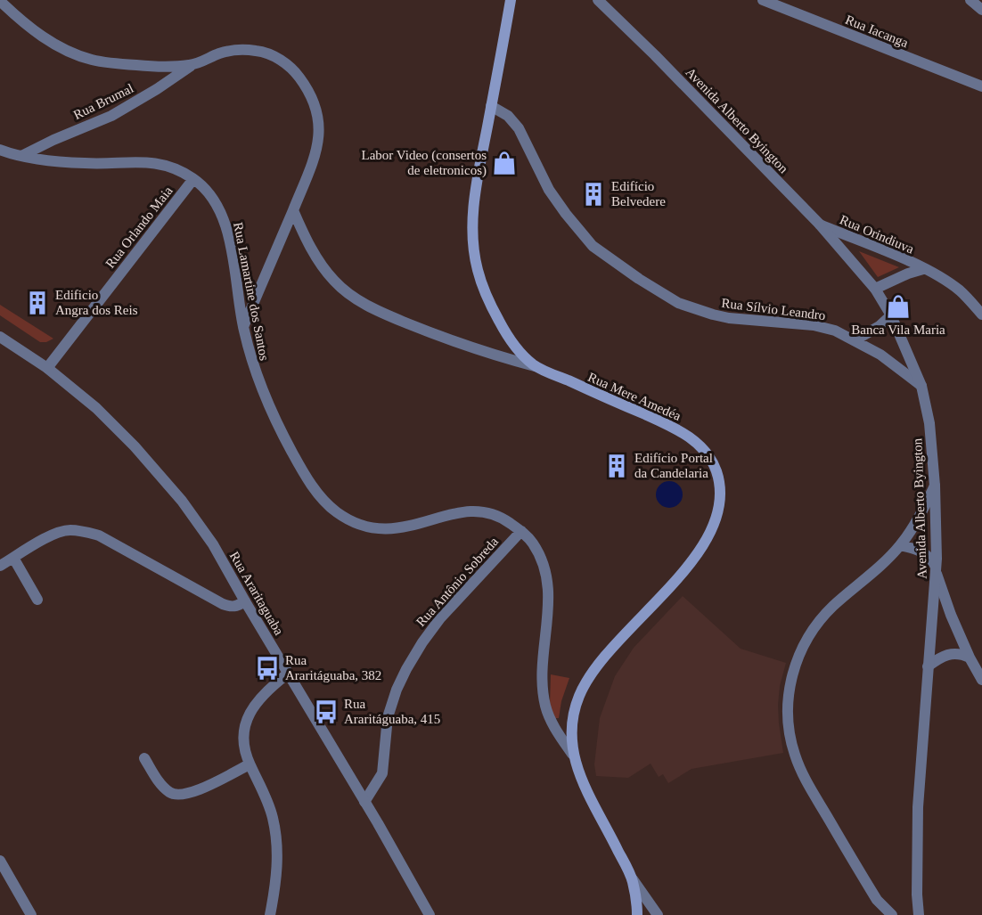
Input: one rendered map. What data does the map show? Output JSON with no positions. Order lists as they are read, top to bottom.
{
  "streets": {
    "main road": ["Rua Mere Amedéa"],
    "street": [
      "Rua Iacanga",
      "Rua Brumal",
      "Avenida Alberto Byington",
      "Rua Orlando Maia",
      "Rua Orindiuva",
      "Rua Lamartine dos Santos",
      "Rua Sílvio Leandro",
      "Rua Antônio Sobreda",
      "Rua Araritaguaba"
    ]
  },
  "crossings": [
    ["Rua Brumal", "Rua Lamartine dos Santos"],
    ["Avenida Alberto Byington", "Rua Orindiuva"],
    ["Avenida Alberto Byington", "Rua Sílvio Leandro"],
    ["Rua Orlando Maia", "Rua Lamartine dos Santos"],
    ["Rua Orlando Maia", "Rua Araritaguaba"],
    ["Rua Lamartine dos Santos", "Rua Mere Amedéa"],
    ["Rua Lamartine dos Santos", "Rua Antônio Sobreda"],
    ["Rua Sílvio Leandro", "Rua Mere Amedéa"],
    ["Rua Antônio Sobreda", "Rua Araritaguaba"]
  ],
  "places": {
    "shop": ["Labor Video (consertos de eletronicos)", "Banca Vila Maria"],
    "building": ["Edifício Belvedere", "Edificio Angra dos Reis", "Edifício Portal da Candelaria"],
    "bus stop": ["Rua Araritáguaba, 382", "Rua Araritáguaba, 415"]
  }
}
